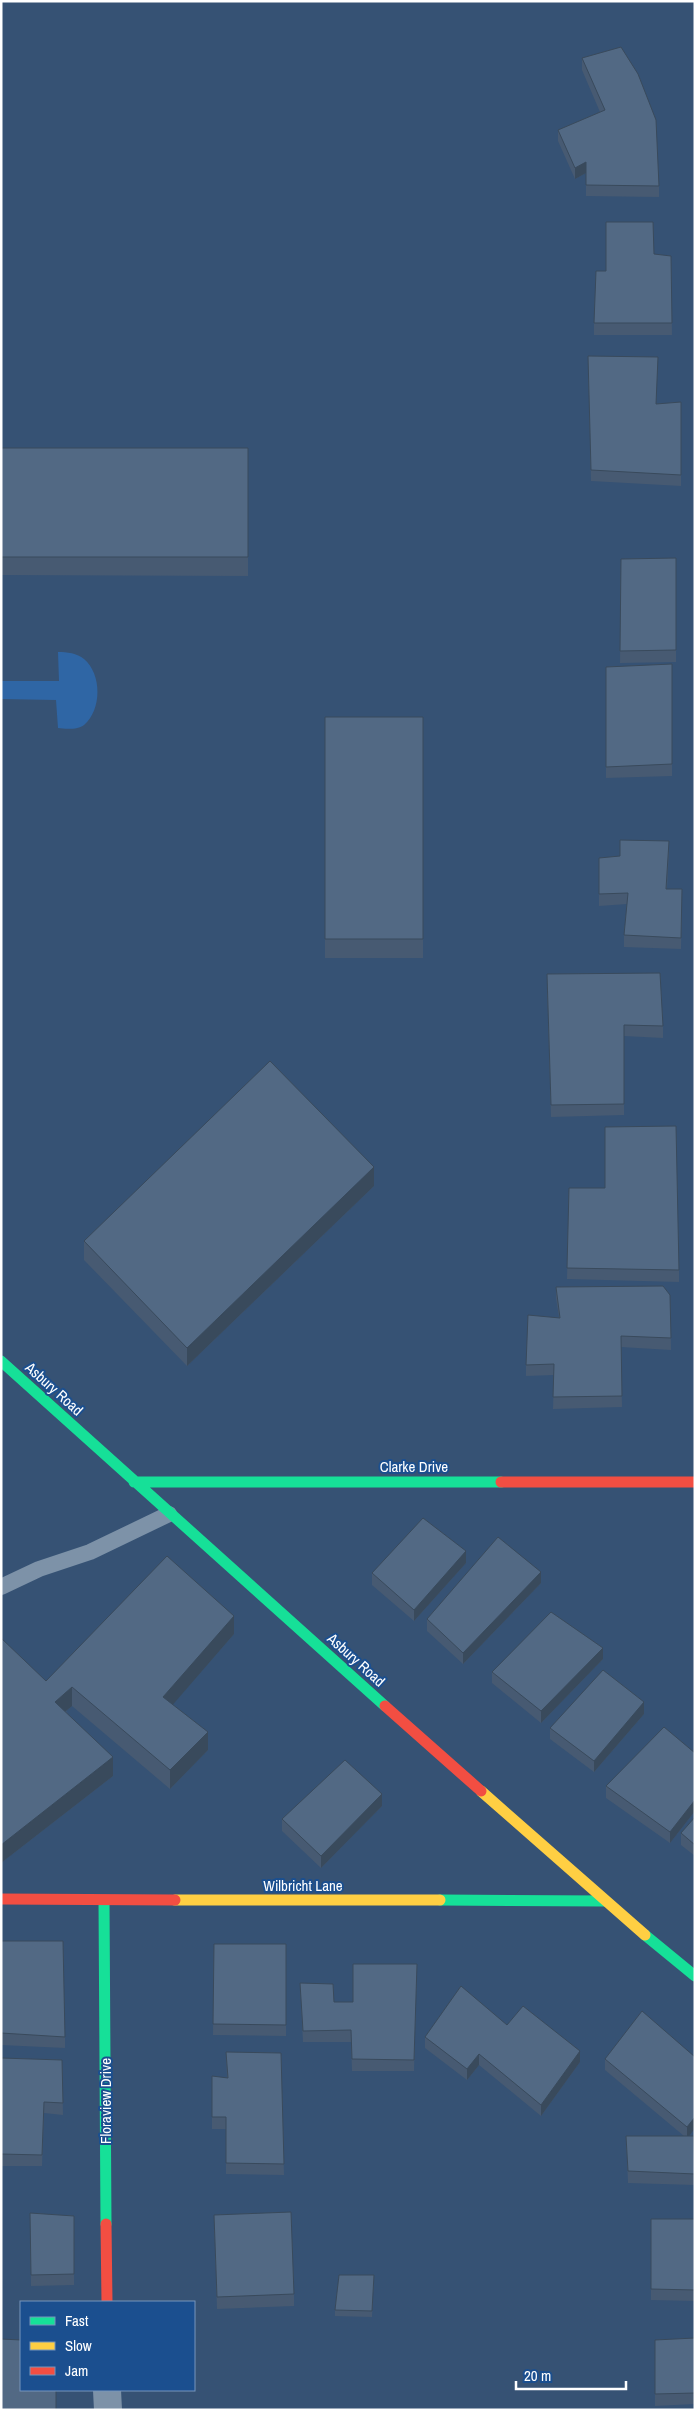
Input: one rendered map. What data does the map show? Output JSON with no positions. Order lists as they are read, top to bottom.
{
  "streets": {
    "street": [
      "Asbury Road",
      "Clarke Drive",
      "Wilbricht Lane",
      "Floraview Drive"
    ]
  },
  "crossings": [
    ["Asbury Road", "Clarke Drive"],
    ["Asbury Road", "Wilbricht Lane"],
    ["Wilbricht Lane", "Floraview Drive"]
  ],
  "legend": ["Fast", "Slow", "Jam"],
  "scale_bar": "20 m"
}
